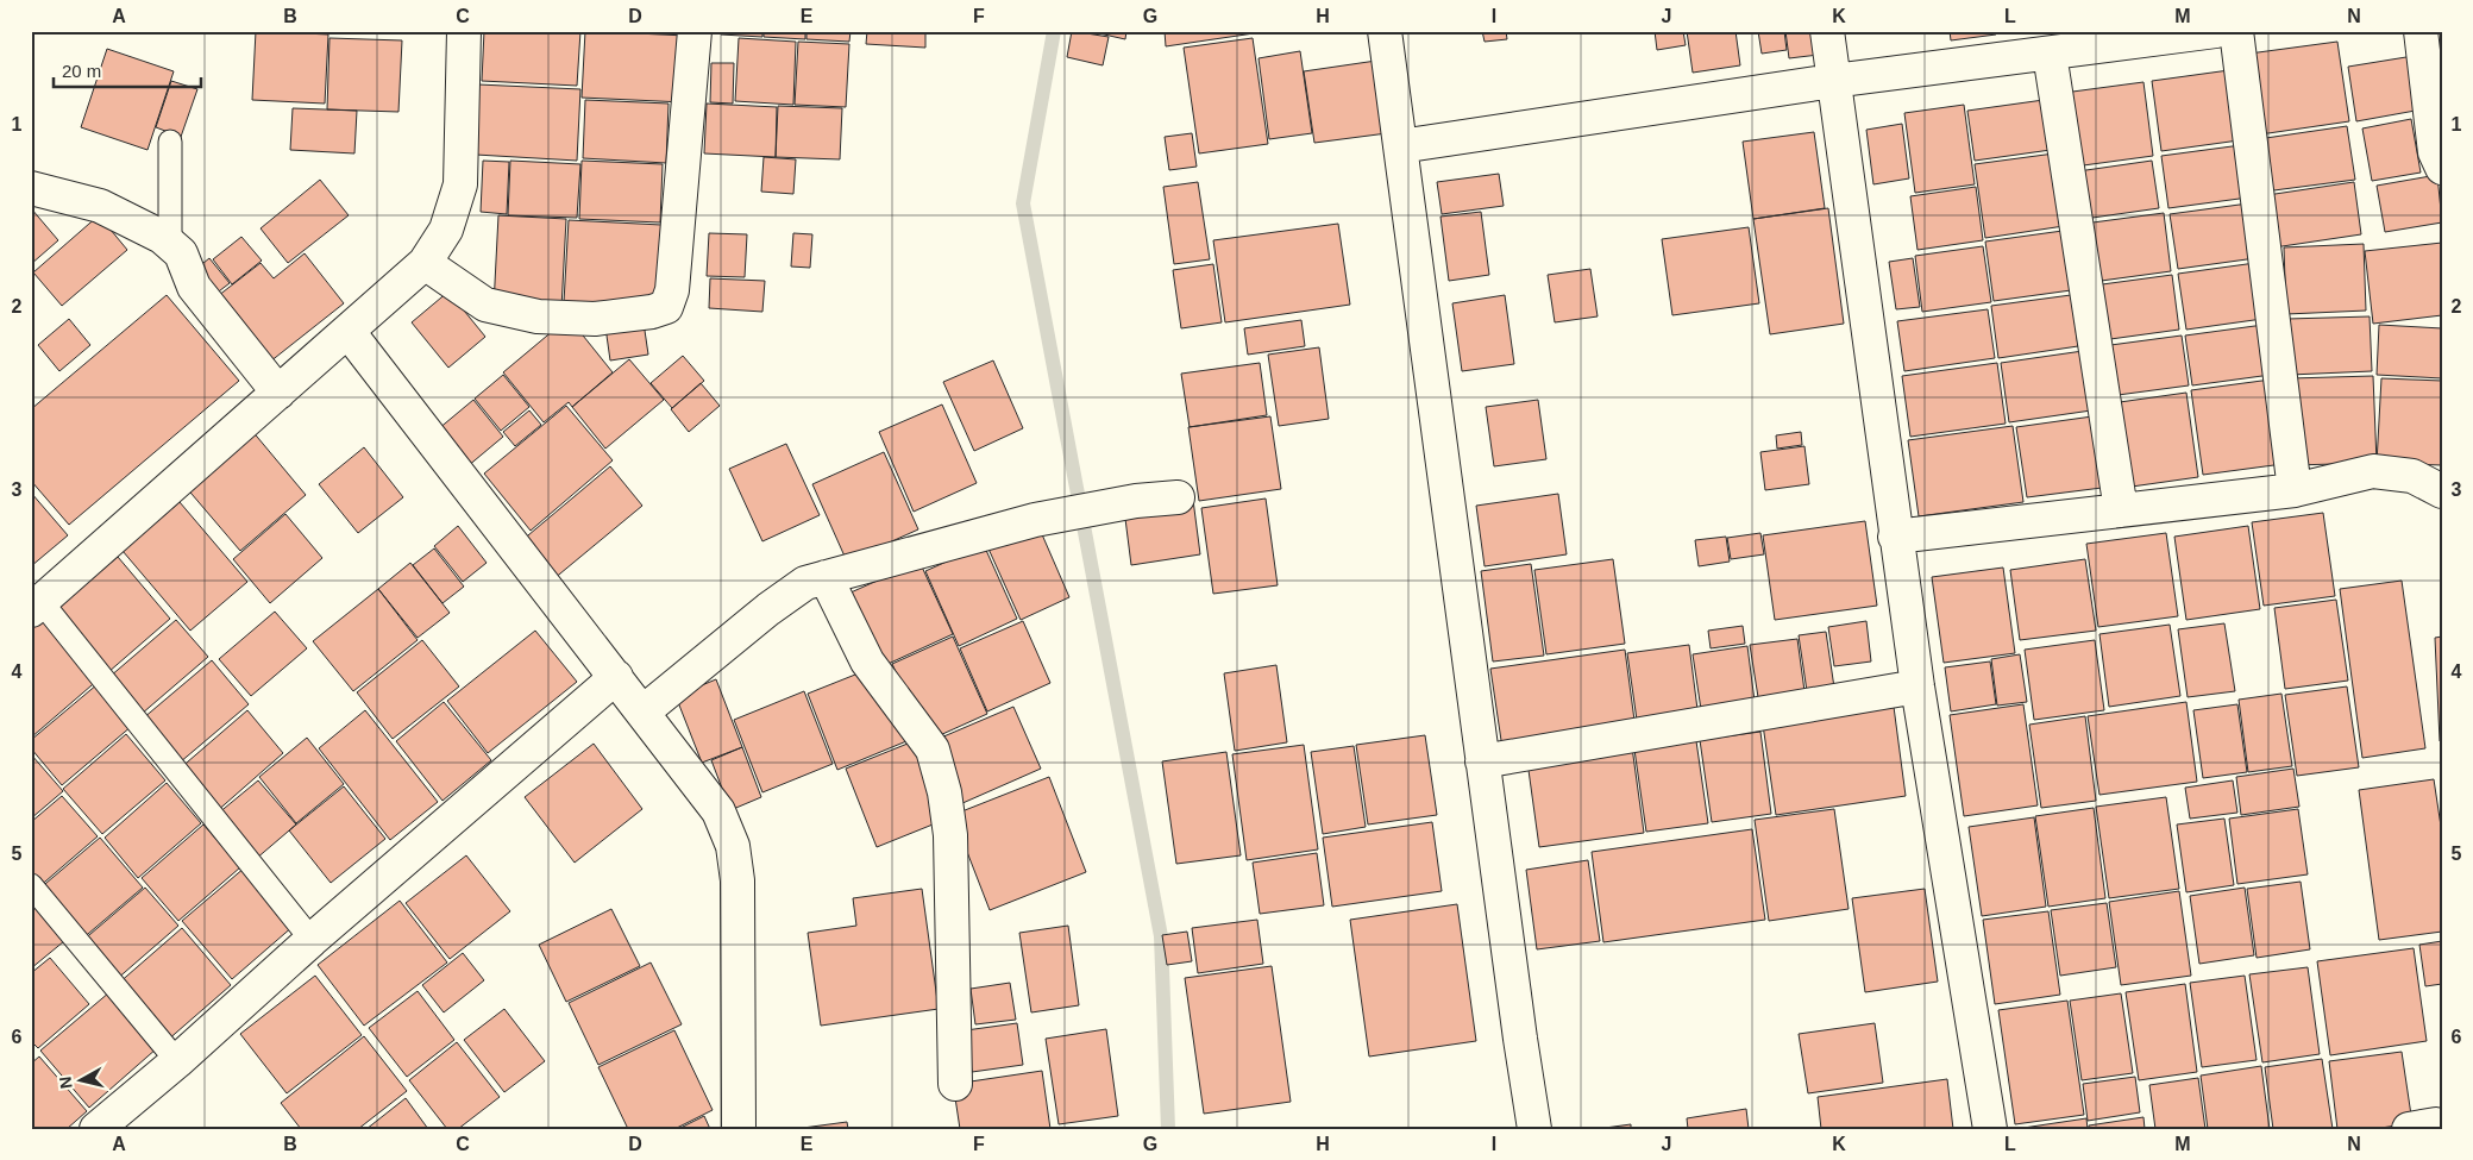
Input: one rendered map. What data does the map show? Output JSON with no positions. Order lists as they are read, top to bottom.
{
  "scale_bar": "20 m",
  "north": "left",
  "grid": {
    "columns": [
      "A",
      "B",
      "C",
      "D",
      "E",
      "F",
      "G",
      "H",
      "I",
      "J",
      "K",
      "L",
      "M",
      "N"
    ],
    "rows": [
      "1",
      "2",
      "3",
      "4",
      "5",
      "6"
    ]
  }
}
